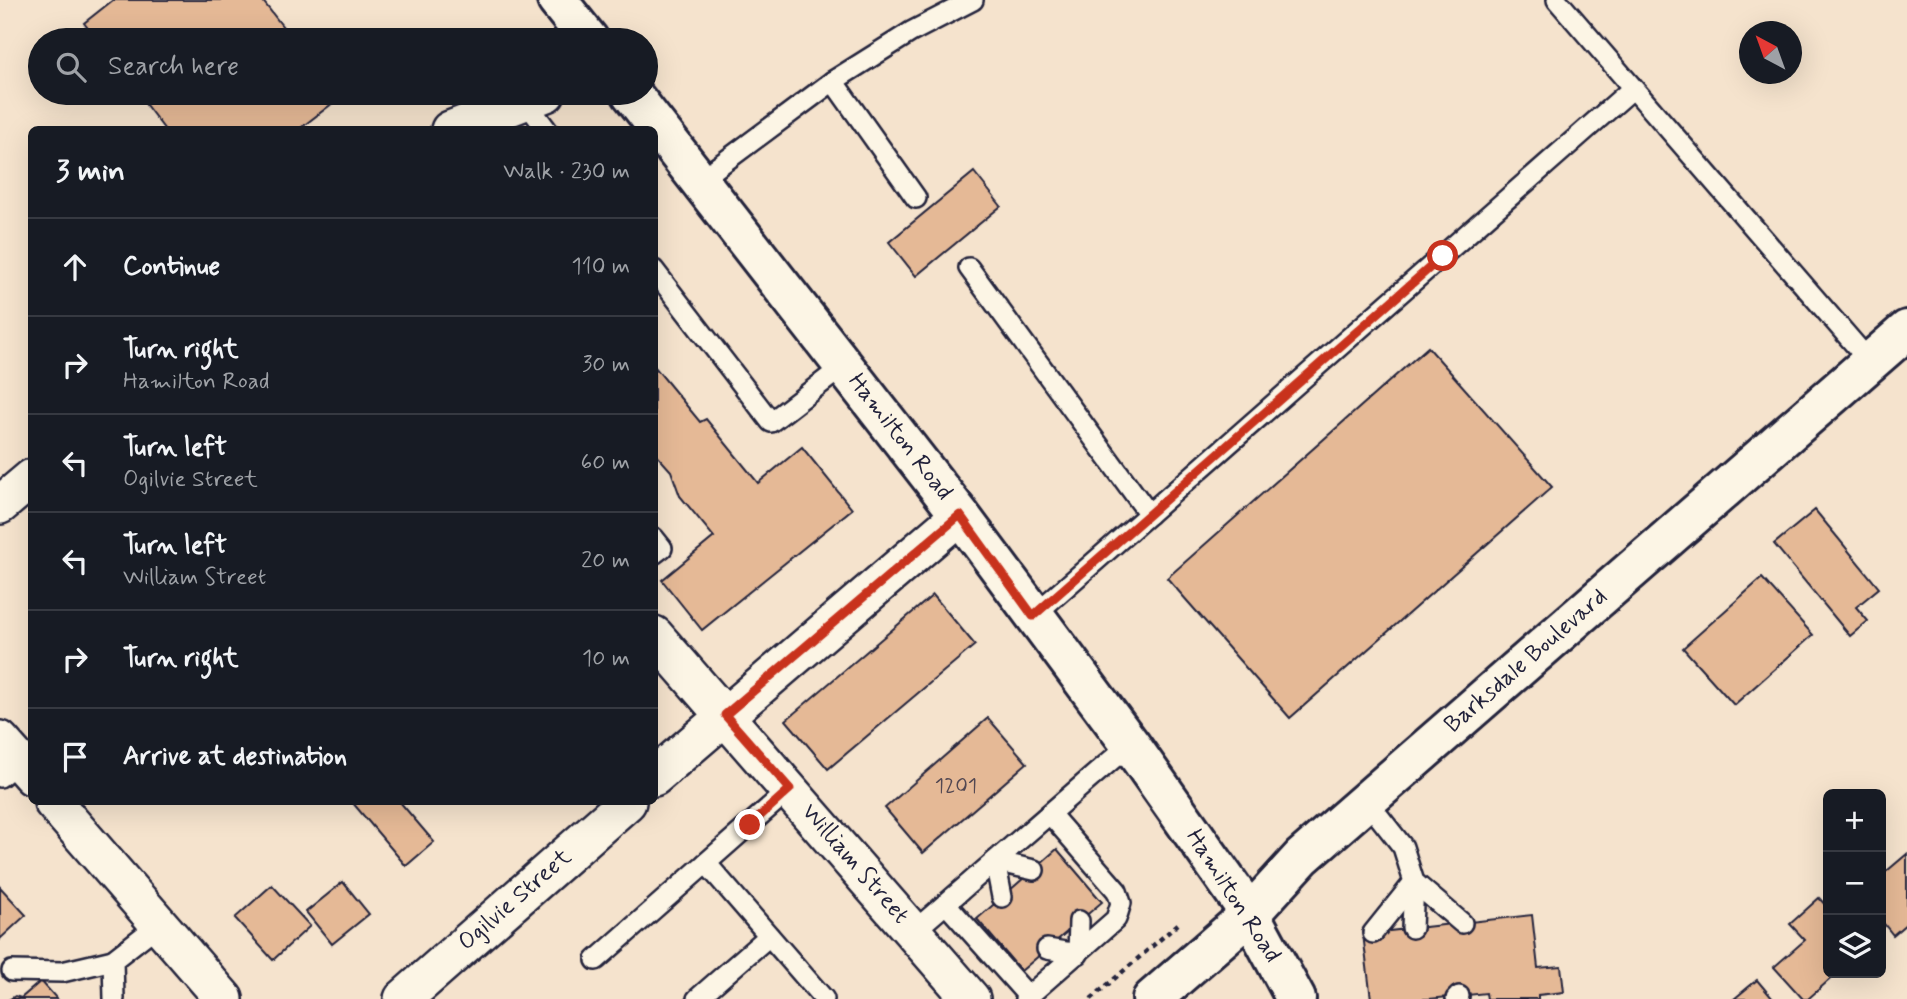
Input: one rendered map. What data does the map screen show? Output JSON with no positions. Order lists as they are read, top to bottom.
{
  "streets": {
    "main road": ["Hamilton Road", "Barksdale Boulevard"],
    "street": ["William Street", "Ogilvie Street"]
  },
  "crossings": [
    ["Hamilton Road", "Barksdale Boulevard"]
  ],
  "house_numbers": ["1201"],
  "north": "top left",
  "page": {
    "search": "Search here",
    "heading": ["3 min", "Walk · 230 m"],
    "list": [
      ["Continue", "110 m"],
      ["Turn right", "Hamilton Road", "30 m"],
      ["Turn left", "Ogilvie Street", "60 m"],
      ["Turn left", "William Street", "20 m"],
      ["Turn right", "10 m"],
      "Arrive at destination"
    ],
    "map_buttons": ["+", "−"]
  }
}
